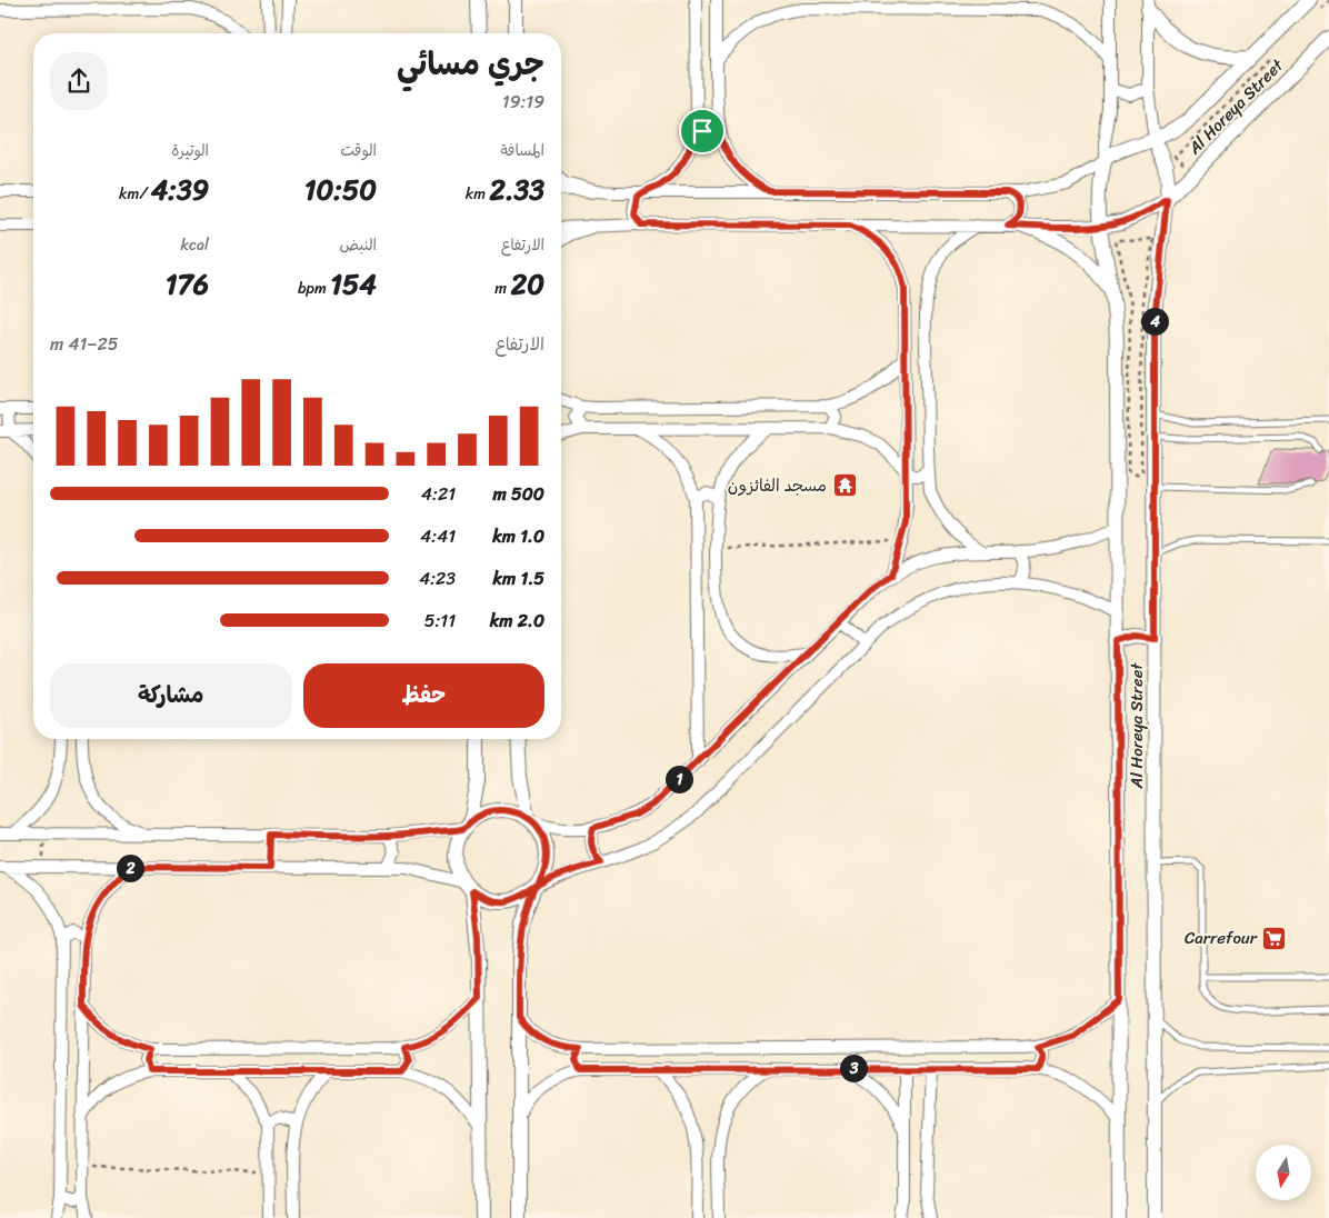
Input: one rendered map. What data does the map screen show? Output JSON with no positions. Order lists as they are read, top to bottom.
{
  "streets": {
    "street": ["Al Horeya Street"]
  },
  "places": {
    "temple": ["مسجد الفائزون"],
    "supermarket": ["Carrefour"]
  },
  "north": "bottom",
  "page": {
    "heading": ["جري مسائي", "19:19"],
    "stats": [
      ["المسافة", "2.33 km"],
      ["الوقت", "10:50"],
      ["الوتيرة", "4:39 /km"],
      ["الارتفاع", "20 m"],
      ["النبض", "154 bpm"],
      ["kcal", "176"]
    ],
    "pins": [
      "4",
      "1",
      "2",
      "3"
    ],
    "chart": ["الارتفاع", "25–41 m"],
    "list": [
      {
        "name": "500 m",
        "note": "4:21"
      },
      {
        "name": "1.0 km",
        "note": "4:41"
      },
      {
        "name": "1.5 km",
        "note": "4:23"
      },
      {
        "name": "2.0 km",
        "note": "5:11"
      }
    ],
    "buttons": ["حفظ", "مشاركة"]
  }
}
